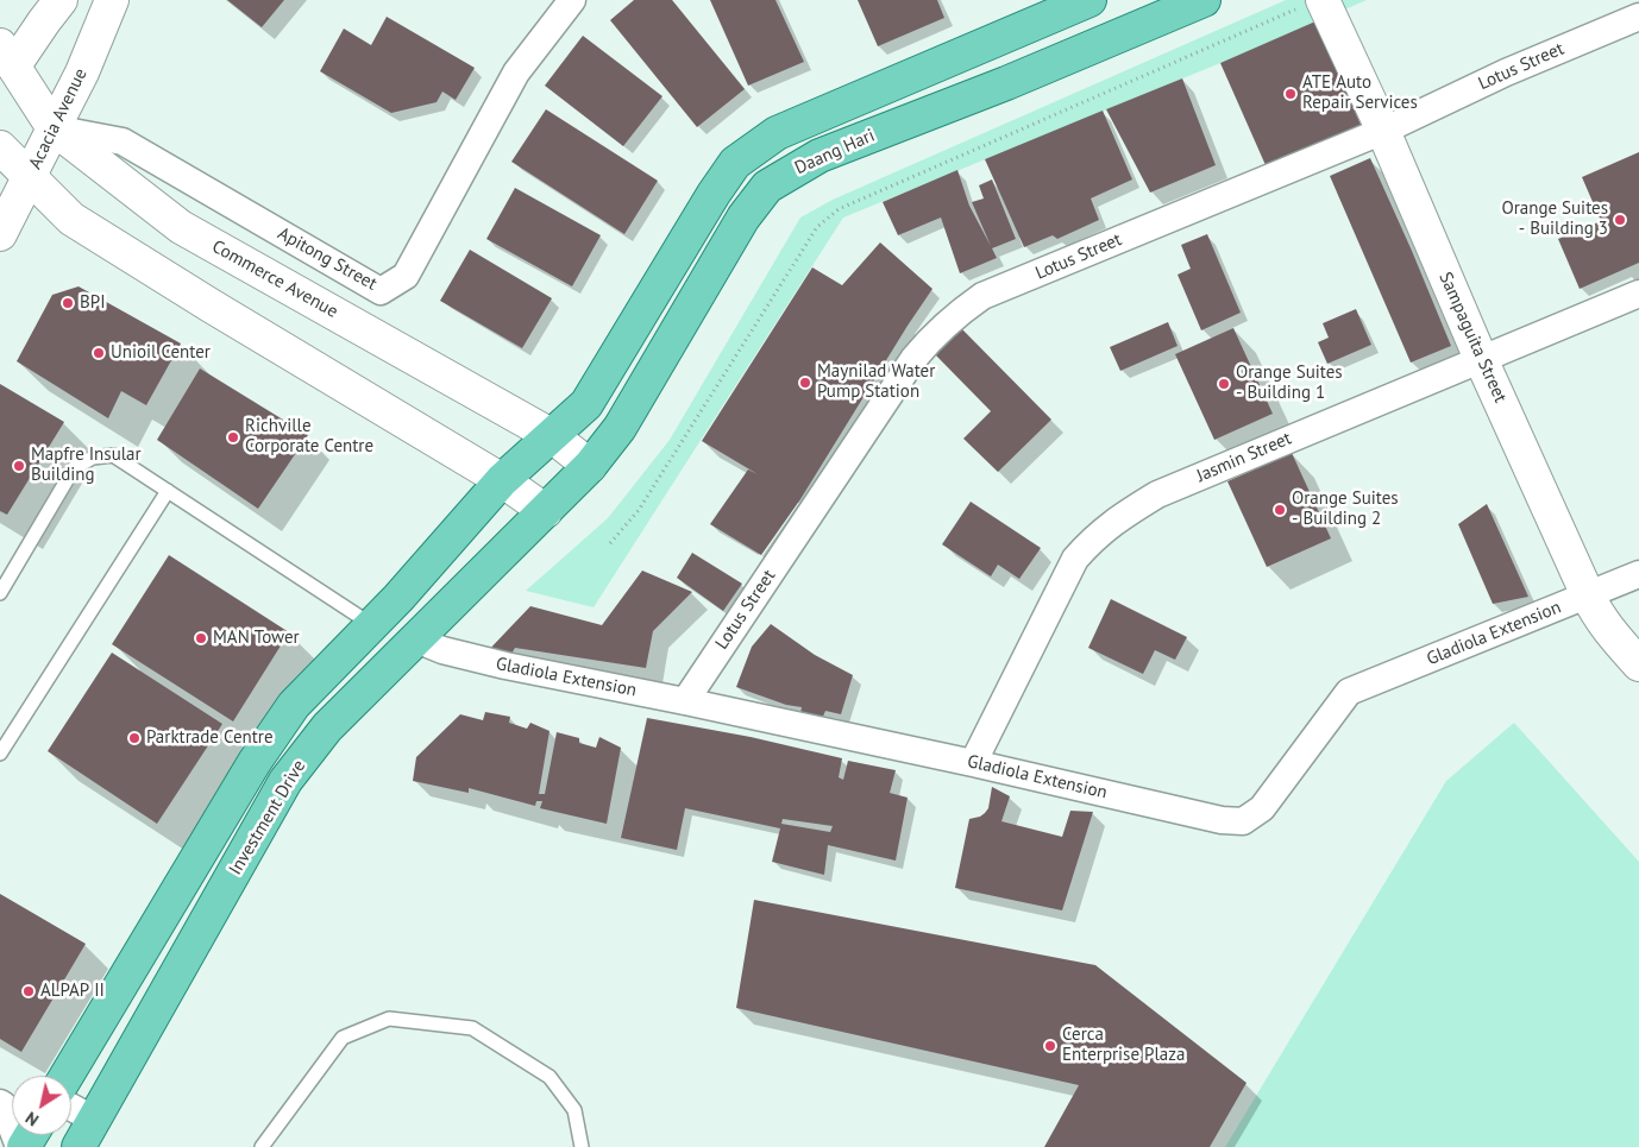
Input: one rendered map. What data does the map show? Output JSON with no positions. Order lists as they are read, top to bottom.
{
  "streets": {
    "main road": [
      "Acacia Avenue",
      "Daang Hari",
      "Commerce Avenue",
      "Sampaguita Street",
      "Investment Drive"
    ],
    "street": [
      "Lotus Street",
      "Apitong Street",
      "Jasmin Street",
      "Gladiola Extension"
    ]
  },
  "crossings": [
    ["Lotus Street", "Sampaguita Street"],
    ["Lotus Street", "Gladiola Extension"],
    ["Acacia Avenue", "Apitong Street"],
    ["Acacia Avenue", "Commerce Avenue"],
    ["Daang Hari", "Commerce Avenue"],
    ["Daang Hari", "Investment Drive"],
    ["Apitong Street", "Commerce Avenue"],
    ["Sampaguita Street", "Jasmin Street"],
    ["Sampaguita Street", "Gladiola Extension"],
    ["Jasmin Street", "Gladiola Extension"],
    ["Gladiola Extension", "Investment Drive"]
  ],
  "places": [
    "ATE Auto Repair Services",
    "Orange Suites - Building 3",
    "BPI",
    "Unioil Center",
    "Maynilad Water Pump Station",
    "Orange Suites - Building 1",
    "Richville Corporate Centre",
    "Mapfre Insular Building",
    "Orange Suites - Building 2",
    "MAN Tower",
    "Parktrade Centre",
    "ALPAP II",
    "Cerca Enterprise Plaza"
  ],
  "north": "bottom left"
}
